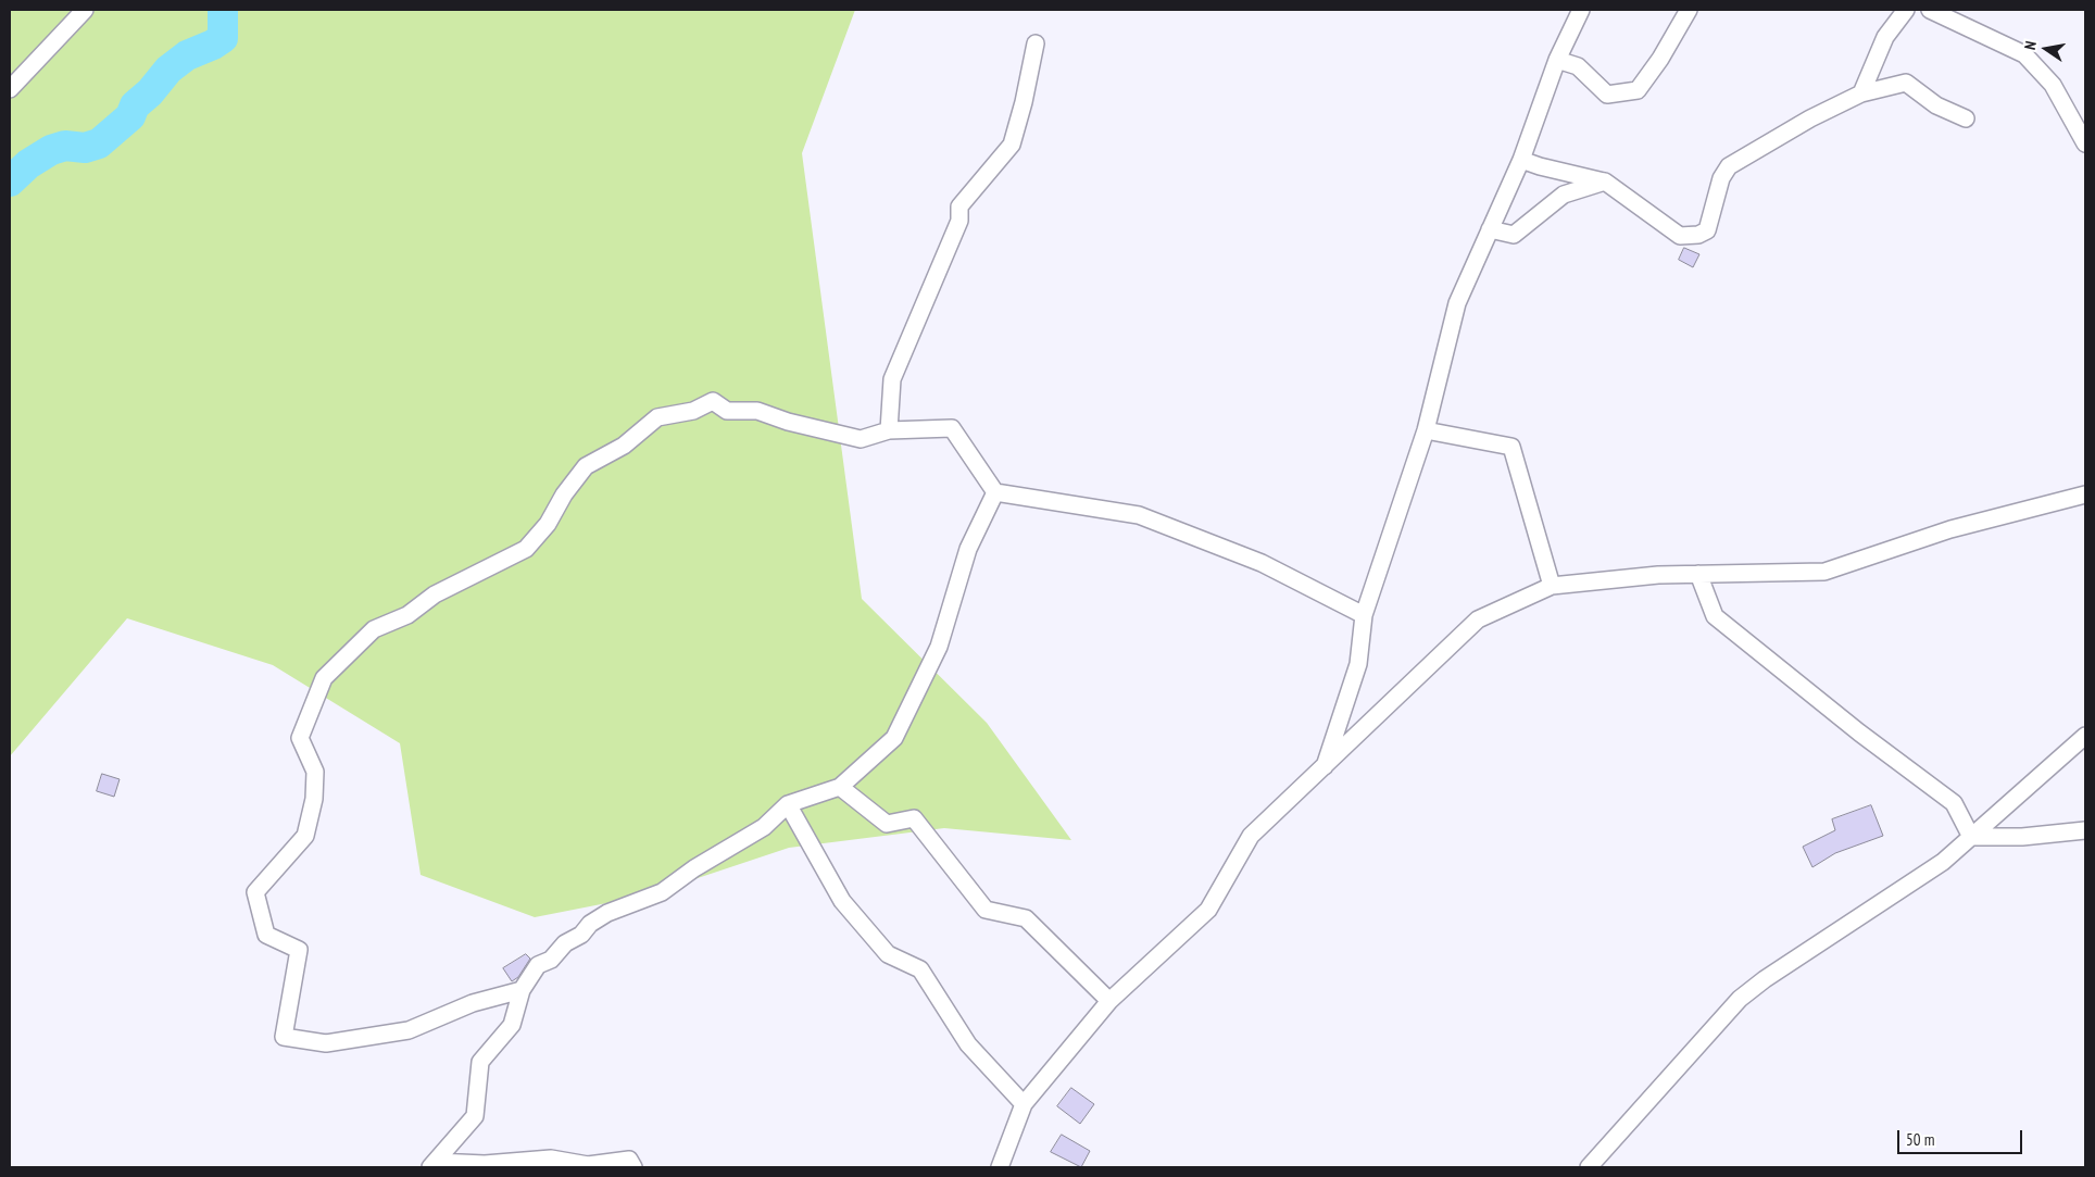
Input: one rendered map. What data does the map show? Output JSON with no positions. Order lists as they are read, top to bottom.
{
  "scale_bar": "50 m",
  "north": "left"
}
